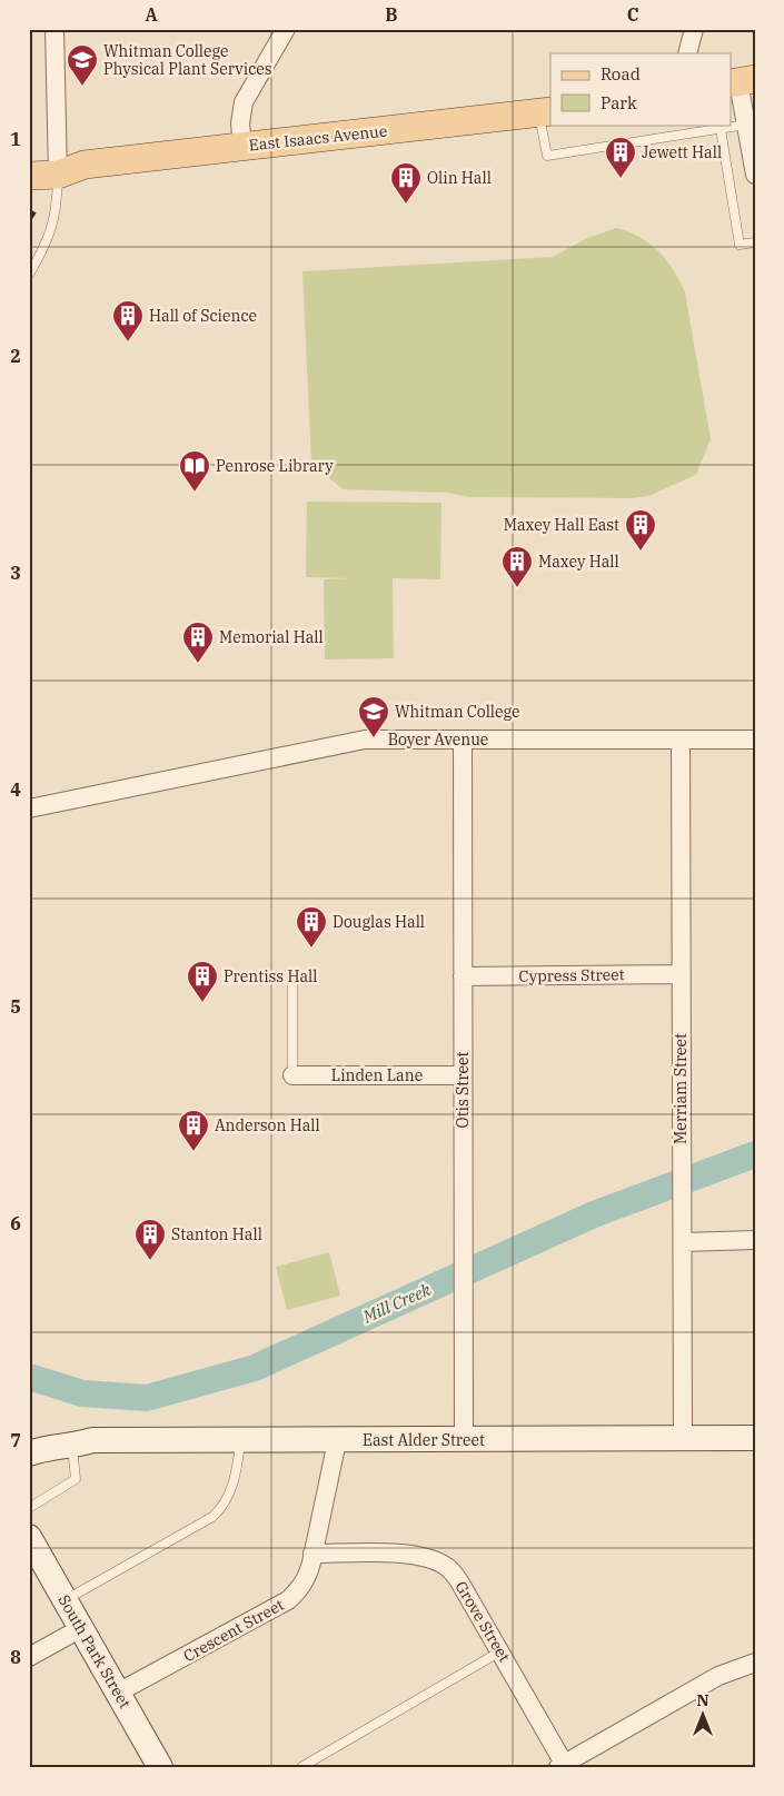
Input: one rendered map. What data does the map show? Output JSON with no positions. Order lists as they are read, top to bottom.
{
  "streets": {
    "main road": ["East Isaacs Avenue", "East Alder Street", "South Park Street"],
    "street": [
      "Boyer Avenue",
      "Cypress Street",
      "Linden Lane",
      "Merriam Street",
      "Otis Street",
      "Grove Street",
      "Crescent Street"
    ]
  },
  "crossings": [
    ["Boyer Avenue", "Merriam Street"],
    ["Boyer Avenue", "Otis Street"],
    ["Cypress Street", "Merriam Street"],
    ["Cypress Street", "Otis Street"],
    ["Linden Lane", "Otis Street"],
    ["Merriam Street", "East Alder Street"],
    ["Otis Street", "East Alder Street"],
    ["East Alder Street", "Crescent Street"],
    ["Grove Street", "Crescent Street"],
    ["Crescent Street", "South Park Street"]
  ],
  "water": ["Mill Creek"],
  "places": {
    "school or university": ["Whitman College Physical Plant Services", "Whitman College"],
    "building": [
      "Jewett Hall",
      "Olin Hall",
      "Hall of Science",
      "Maxey Hall East",
      "Maxey Hall",
      "Memorial Hall",
      "Douglas Hall",
      "Prentiss Hall",
      "Anderson Hall",
      "Stanton Hall"
    ],
    "library": ["Penrose Library"]
  },
  "legend": ["Road", "Park"],
  "north": "top",
  "grid": {
    "columns": ["A", "B", "C"],
    "rows": [
      "1",
      "2",
      "3",
      "4",
      "5",
      "6",
      "7",
      "8"
    ]
  }
}
